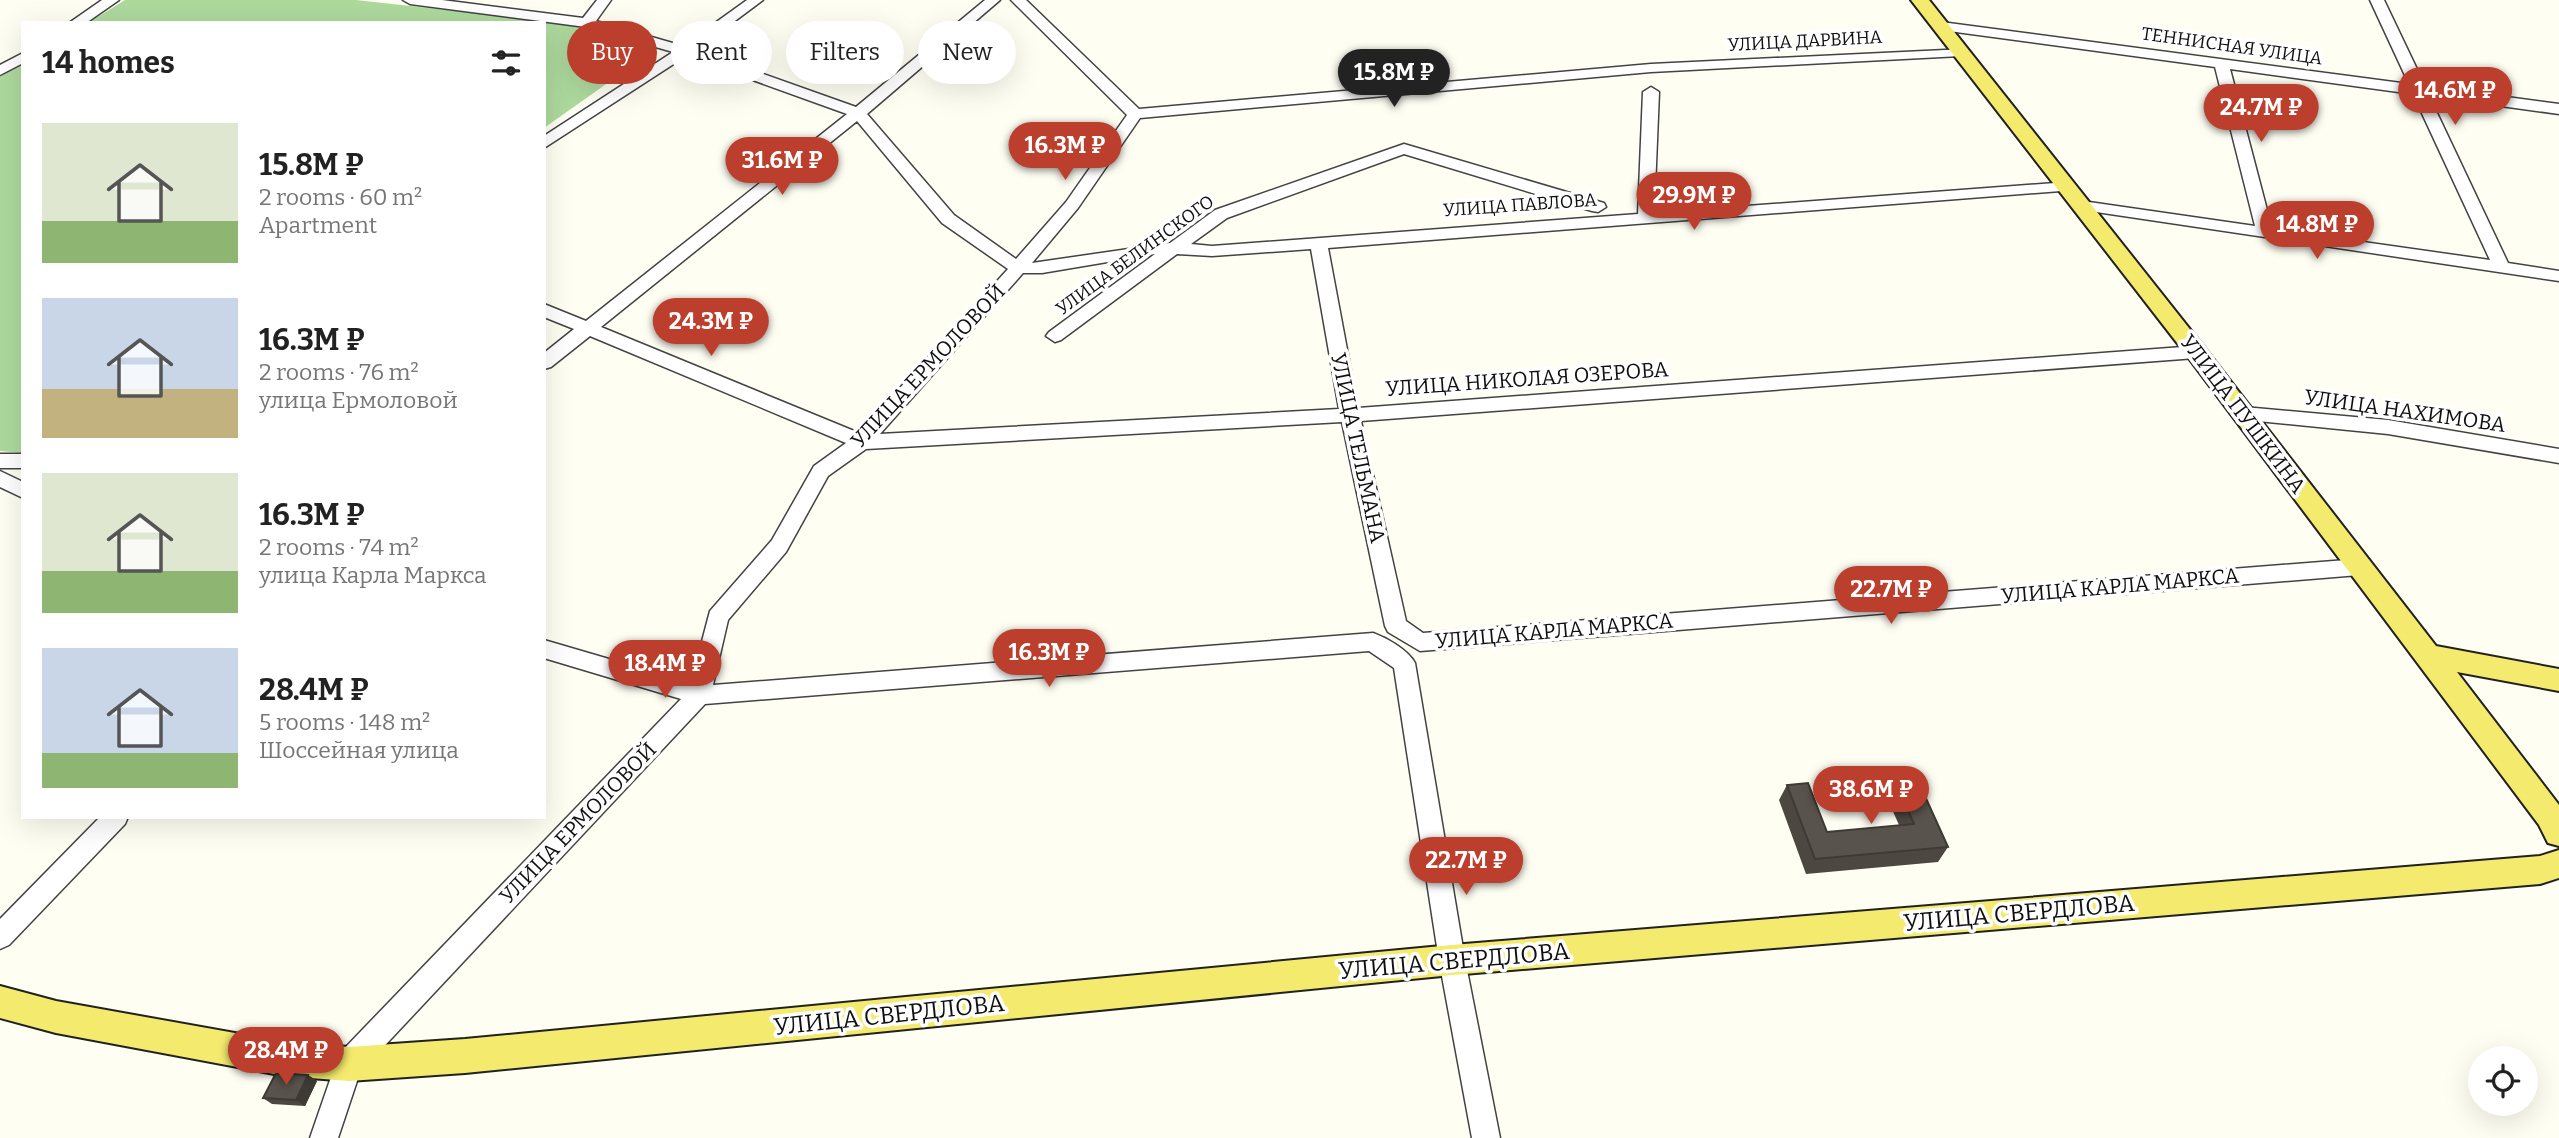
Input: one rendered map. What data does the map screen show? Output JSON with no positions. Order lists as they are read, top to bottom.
{
  "streets": {
    "main road": ["УЛИЦА ПУШКИНА", "УЛИЦА СВЕРДЛОВА"],
    "street": [
      "УЛИЦА ДАРВИНА",
      "ТЕННИСНАЯ УЛИЦА",
      "УЛИЦА ПАВЛОВА",
      "УЛИЦА БЕЛИНСКОГО",
      "УЛИЦА ЕРМОЛОВОЙ",
      "УЛИЦА НИКОЛАЯ ОЗЕРОВА",
      "УЛИЦА НАХИМОВА",
      "УЛИЦА ТЕЛЬМАНА",
      "УЛИЦА КАРЛА МАРКСА"
    ]
  },
  "crossings": [
    ["УЛИЦА ДАРВИНА", "УЛИЦА ЕРМОЛОВОЙ"],
    ["УЛИЦА ДАРВИНА", "УЛИЦА ПУШКИНА"],
    ["ТЕННИСНАЯ УЛИЦА", "УЛИЦА ПУШКИНА"],
    ["УЛИЦА ПАВЛОВА", "УЛИЦА БЕЛИНСКОГО"],
    ["УЛИЦА ПАВЛОВА", "УЛИЦА ЕРМОЛОВОЙ"],
    ["УЛИЦА ПАВЛОВА", "УЛИЦА ПУШКИНА"],
    ["УЛИЦА ПАВЛОВА", "УЛИЦА ТЕЛЬМАНА"],
    ["УЛИЦА ЕРМОЛОВОЙ", "УЛИЦА НИКОЛАЯ ОЗЕРОВА"],
    ["УЛИЦА ЕРМОЛОВОЙ", "УЛИЦА СВЕРДЛОВА"],
    ["УЛИЦА НИКОЛАЯ ОЗЕРОВА", "УЛИЦА ПУШКИНА"],
    ["УЛИЦА НИКОЛАЯ ОЗЕРОВА", "УЛИЦА ТЕЛЬМАНА"],
    ["УЛИЦА НАХИМОВА", "УЛИЦА ПУШКИНА"],
    ["УЛИЦА ПУШКИНА", "УЛИЦА КАРЛА МАРКСА"],
    ["УЛИЦА ТЕЛЬМАНА", "УЛИЦА КАРЛА МАРКСА"]
  ],
  "page": {
    "chip": [
      "Buy",
      "Rent",
      "Filters",
      "New"
    ],
    "heading": "14 homes",
    "price": [
      "15.8M ₽",
      "14.6M ₽",
      "24.7M ₽",
      "16.3M ₽",
      "31.6M ₽",
      "29.9M ₽",
      "14.8M ₽",
      "24.3M ₽",
      "22.7M ₽",
      "16.3M ₽",
      "18.4M ₽",
      "38.6M ₽",
      "22.7M ₽",
      "28.4M ₽"
    ],
    "list": [
      {
        "name": "15.8M ₽",
        "note": "2 rooms · 60 m² · Apartment"
      },
      {
        "name": "16.3M ₽",
        "note": "2 rooms · 76 m² · улица Ермоловой"
      },
      {
        "name": "16.3M ₽",
        "note": "2 rooms · 74 m² · улица Карла Маркса"
      },
      {
        "name": "28.4M ₽",
        "note": "5 rooms · 148 m² · Шоссейная улица"
      }
    ]
  }
}
